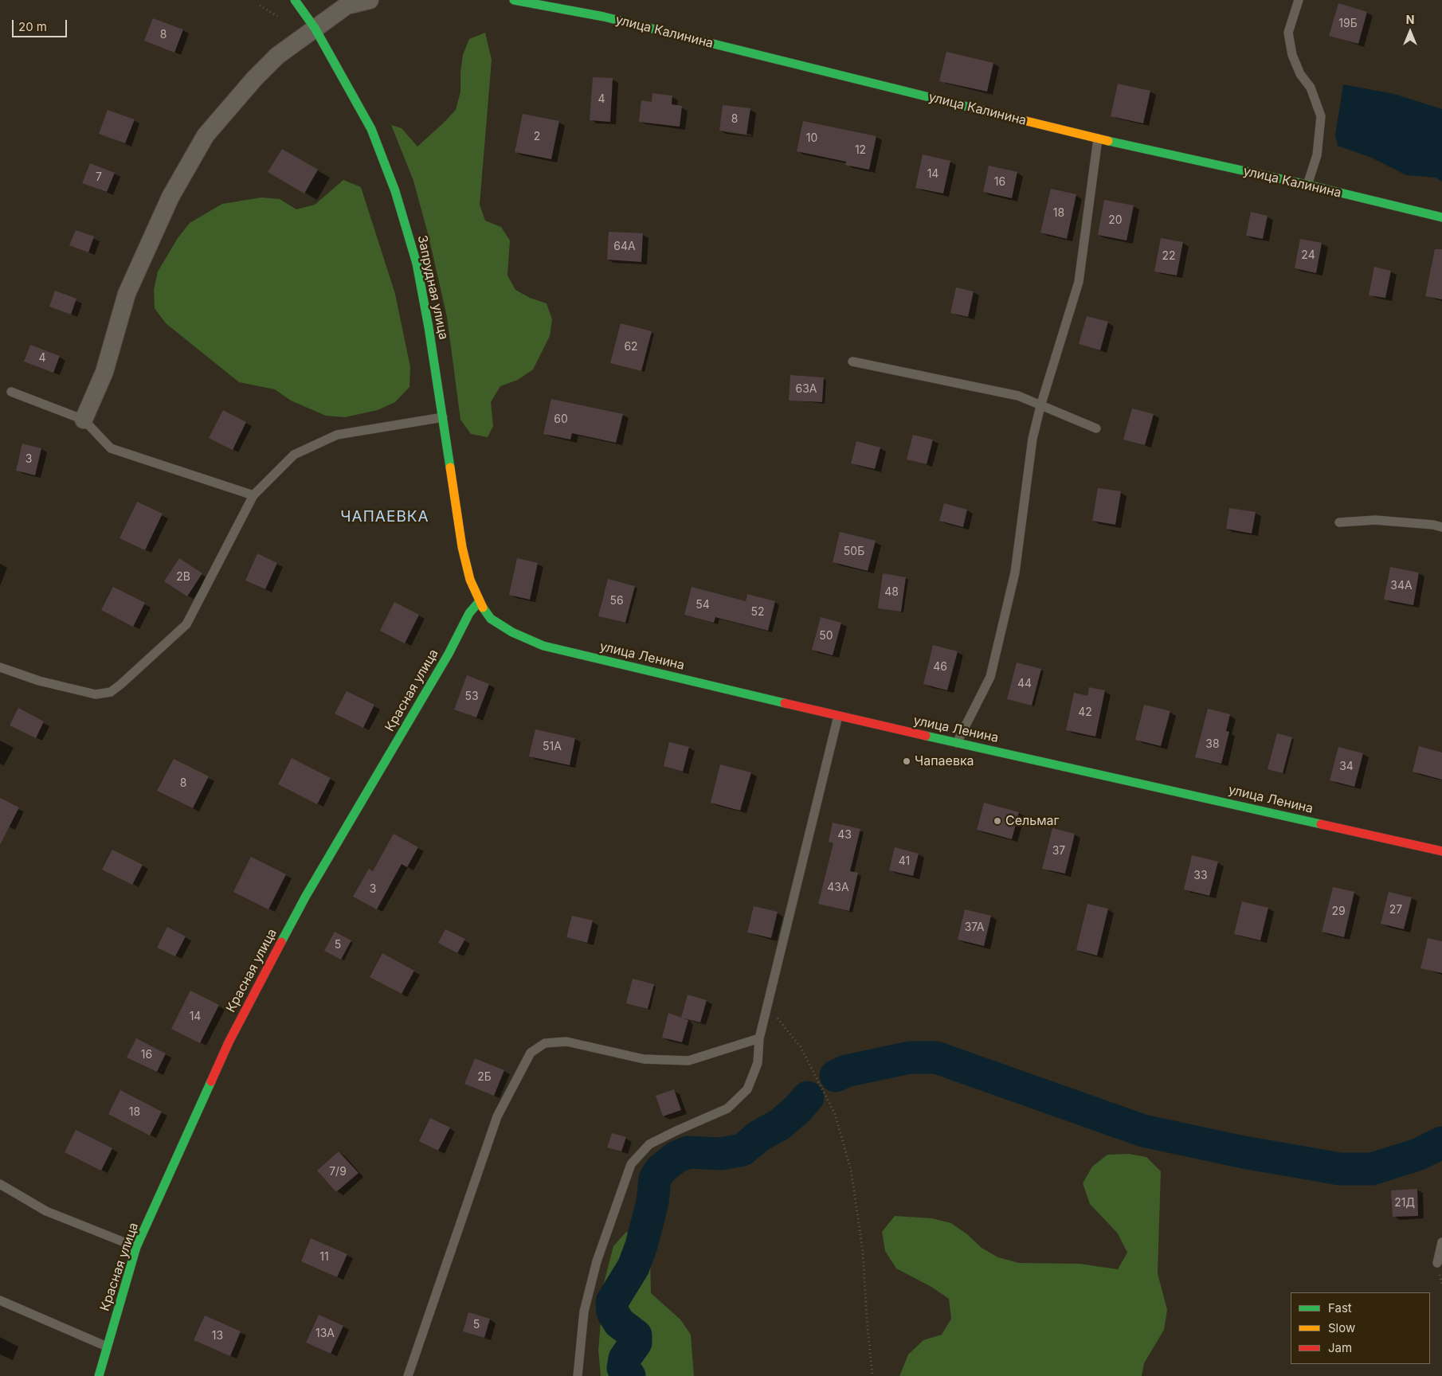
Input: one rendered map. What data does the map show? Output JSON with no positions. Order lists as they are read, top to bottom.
{
  "streets": {
    "street": [
      "улица Калинина",
      "Запрудная улица",
      "улица Ленина",
      "Красная улица"
    ]
  },
  "crossings": [
    ["Запрудная улица", "улица Ленина"],
    ["Запрудная улица", "Красная улица"],
    ["улица Ленина", "Красная улица"]
  ],
  "districts": ["ЧАПАЕВКА"],
  "places": ["Чапаевка", "Сельмаг"],
  "house_numbers": [
    "19Б",
    "8",
    "4",
    "8",
    "2",
    "10",
    "12",
    "14",
    "7",
    "16",
    "18",
    "20",
    "64А",
    "24",
    "22",
    "62",
    "4",
    "63А",
    "60",
    "3",
    "50Б",
    "2В",
    "34А",
    "48",
    "56",
    "54",
    "52",
    "50",
    "46",
    "44",
    "53",
    "42",
    "38",
    "51А",
    "34",
    "8",
    "43",
    "37",
    "41",
    "33",
    "43А",
    "3",
    "27",
    "29",
    "37А",
    "5",
    "14",
    "16",
    "2Б",
    "18",
    "7/9",
    "21Д",
    "11",
    "5",
    "13А",
    "13"
  ],
  "legend": ["Fast", "Slow", "Jam"],
  "scale_bar": "20 m",
  "north": "top"
}
